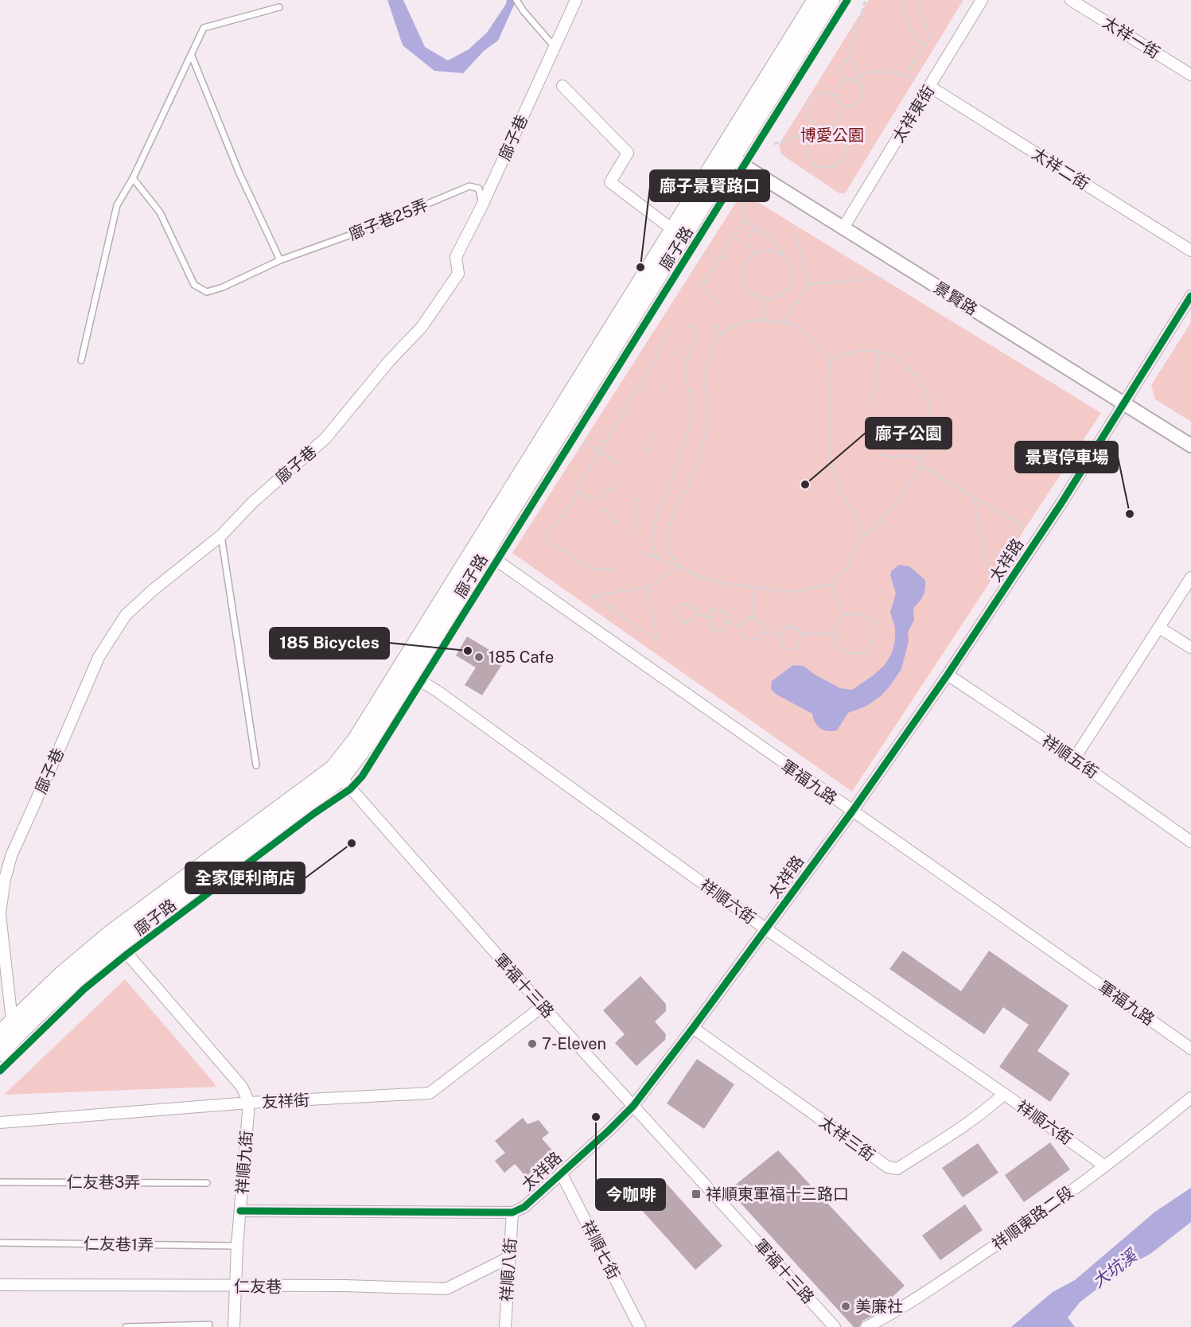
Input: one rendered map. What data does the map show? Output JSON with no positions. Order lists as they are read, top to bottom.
{
  "streets": {
    "main road": ["廍子路"],
    "street": [
      "太祥一街",
      "太祥東街",
      "廍子巷",
      "太祥二街",
      "景賢路",
      "太祥路",
      "祥順五街",
      "軍福九路",
      "祥順六街",
      "軍福十三路",
      "友祥街",
      "太祥三街",
      "祥順九街",
      "祥順東路二段",
      "祥順七街",
      "祥順八街",
      "仁友巷"
    ],
    "lane": ["廍子巷25弄", "仁友巷3弄", "仁友巷1弄"]
  },
  "crossings": [
    ["太祥東街", "太祥二街"],
    ["太祥東街", "景賢路"],
    ["廍子巷", "廍子巷25弄"],
    ["廍子巷", "廍子路"],
    ["廍子路", "景賢路"],
    ["廍子路", "軍福九路"],
    ["廍子路", "祥順六街"],
    ["廍子路", "軍福十三路"],
    ["景賢路", "太祥路"],
    ["太祥路", "祥順五街"],
    ["太祥路", "軍福九路"],
    ["太祥路", "祥順六街"],
    ["太祥路", "軍福十三路"],
    ["太祥路", "太祥三街"],
    ["太祥路", "祥順七街"],
    ["太祥路", "祥順八街"],
    ["祥順六街", "太祥三街"],
    ["祥順六街", "祥順東路二段"],
    ["軍福十三路", "友祥街"],
    ["友祥街", "祥順九街"],
    ["祥順九街", "仁友巷1弄"],
    ["祥順九街", "仁友巷"],
    ["祥順八街", "仁友巷"]
  ],
  "water": ["大坑溪"],
  "parks": ["博愛公園"],
  "places": {
    "other": [
      "廍子景賢路口",
      "廍子公園",
      "景賢停車場",
      "185 Bicycles",
      "185 Cafe",
      "全家便利商店",
      "7-Eleven",
      "今咖啡",
      "美廉社"
    ],
    "transit": ["祥順東軍福十三路口"]
  }
}
